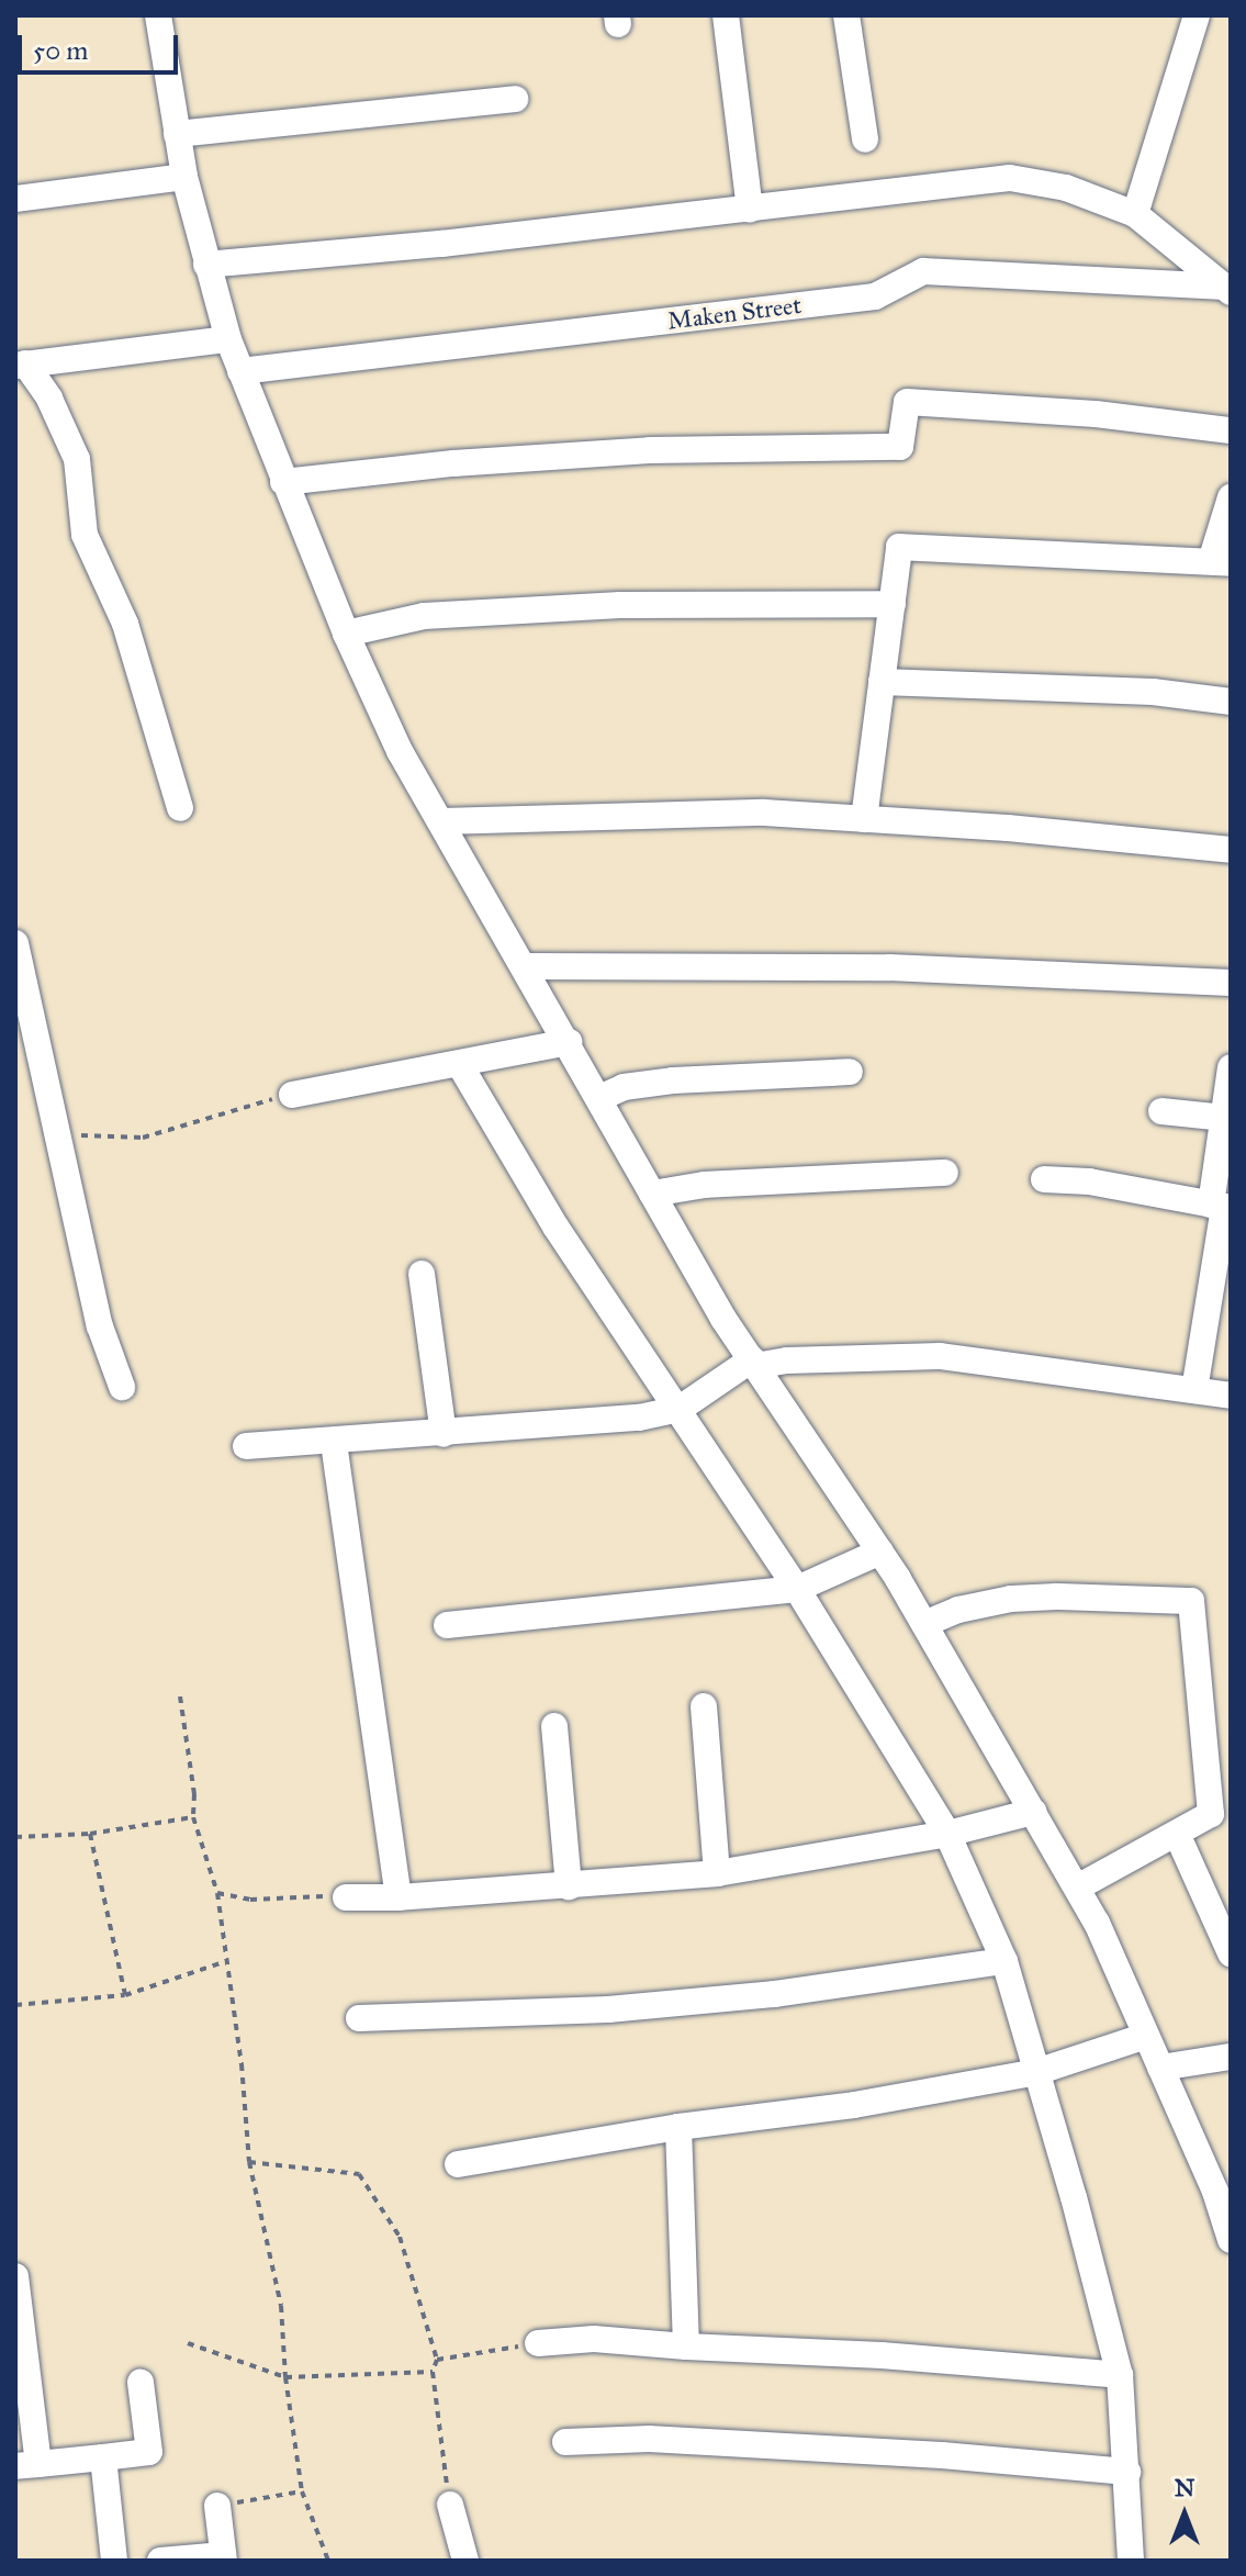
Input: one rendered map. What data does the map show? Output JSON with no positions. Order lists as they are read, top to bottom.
{
  "streets": {
    "street": ["Maken Street"]
  },
  "scale_bar": "50 m",
  "north": "top"
}
